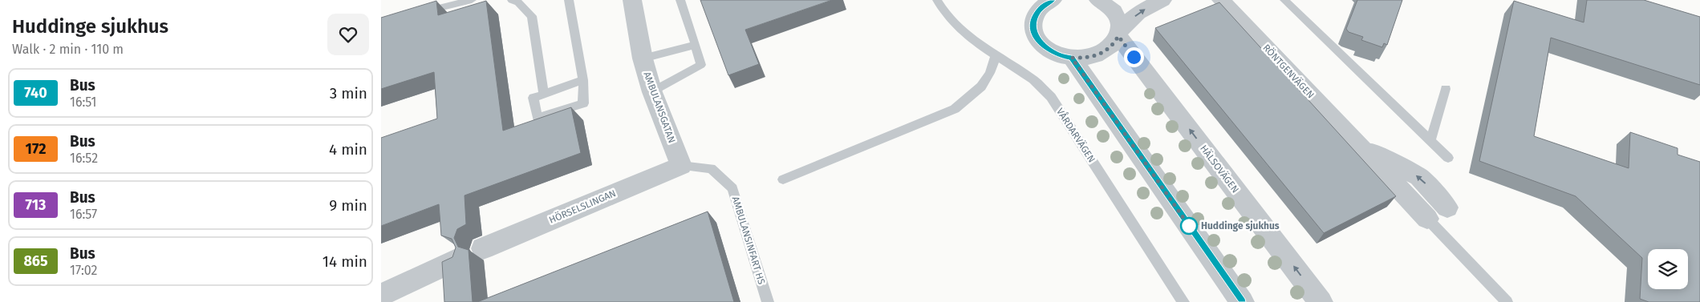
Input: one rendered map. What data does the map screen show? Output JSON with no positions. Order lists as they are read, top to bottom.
{
  "streets": {
    "street": [
      "RÖNTGENVÄGEN",
      "AMBULANSGATAN",
      "HÄLSOVÄGEN",
      "HÖRSELSLINGAN"
    ],
    "lane": ["VÅRDARVÄGEN", "AMBULANSINFART HS"]
  },
  "crossings": [
    ["AMBULANSGATAN", "HÖRSELSLINGAN"],
    ["AMBULANSGATAN", "AMBULANSINFART HS"],
    ["HÖRSELSLINGAN", "AMBULANSINFART HS"]
  ],
  "places": ["Huddinge sjukhus"],
  "lines": ["bus line 740"],
  "page": {
    "heading": ["Huddinge sjukhus", "Walk · 2 min · 110 m"],
    "list": [
      {
        "mark": "740",
        "name": "Bus",
        "note": "16:51",
        "value": "3 min"
      },
      {
        "mark": "172",
        "name": "Bus",
        "note": "16:52",
        "value": "4 min"
      },
      {
        "mark": "713",
        "name": "Bus",
        "note": "16:57",
        "value": "9 min"
      },
      {
        "mark": "865",
        "name": "Bus",
        "note": "17:02",
        "value": "14 min"
      }
    ]
  }
}
